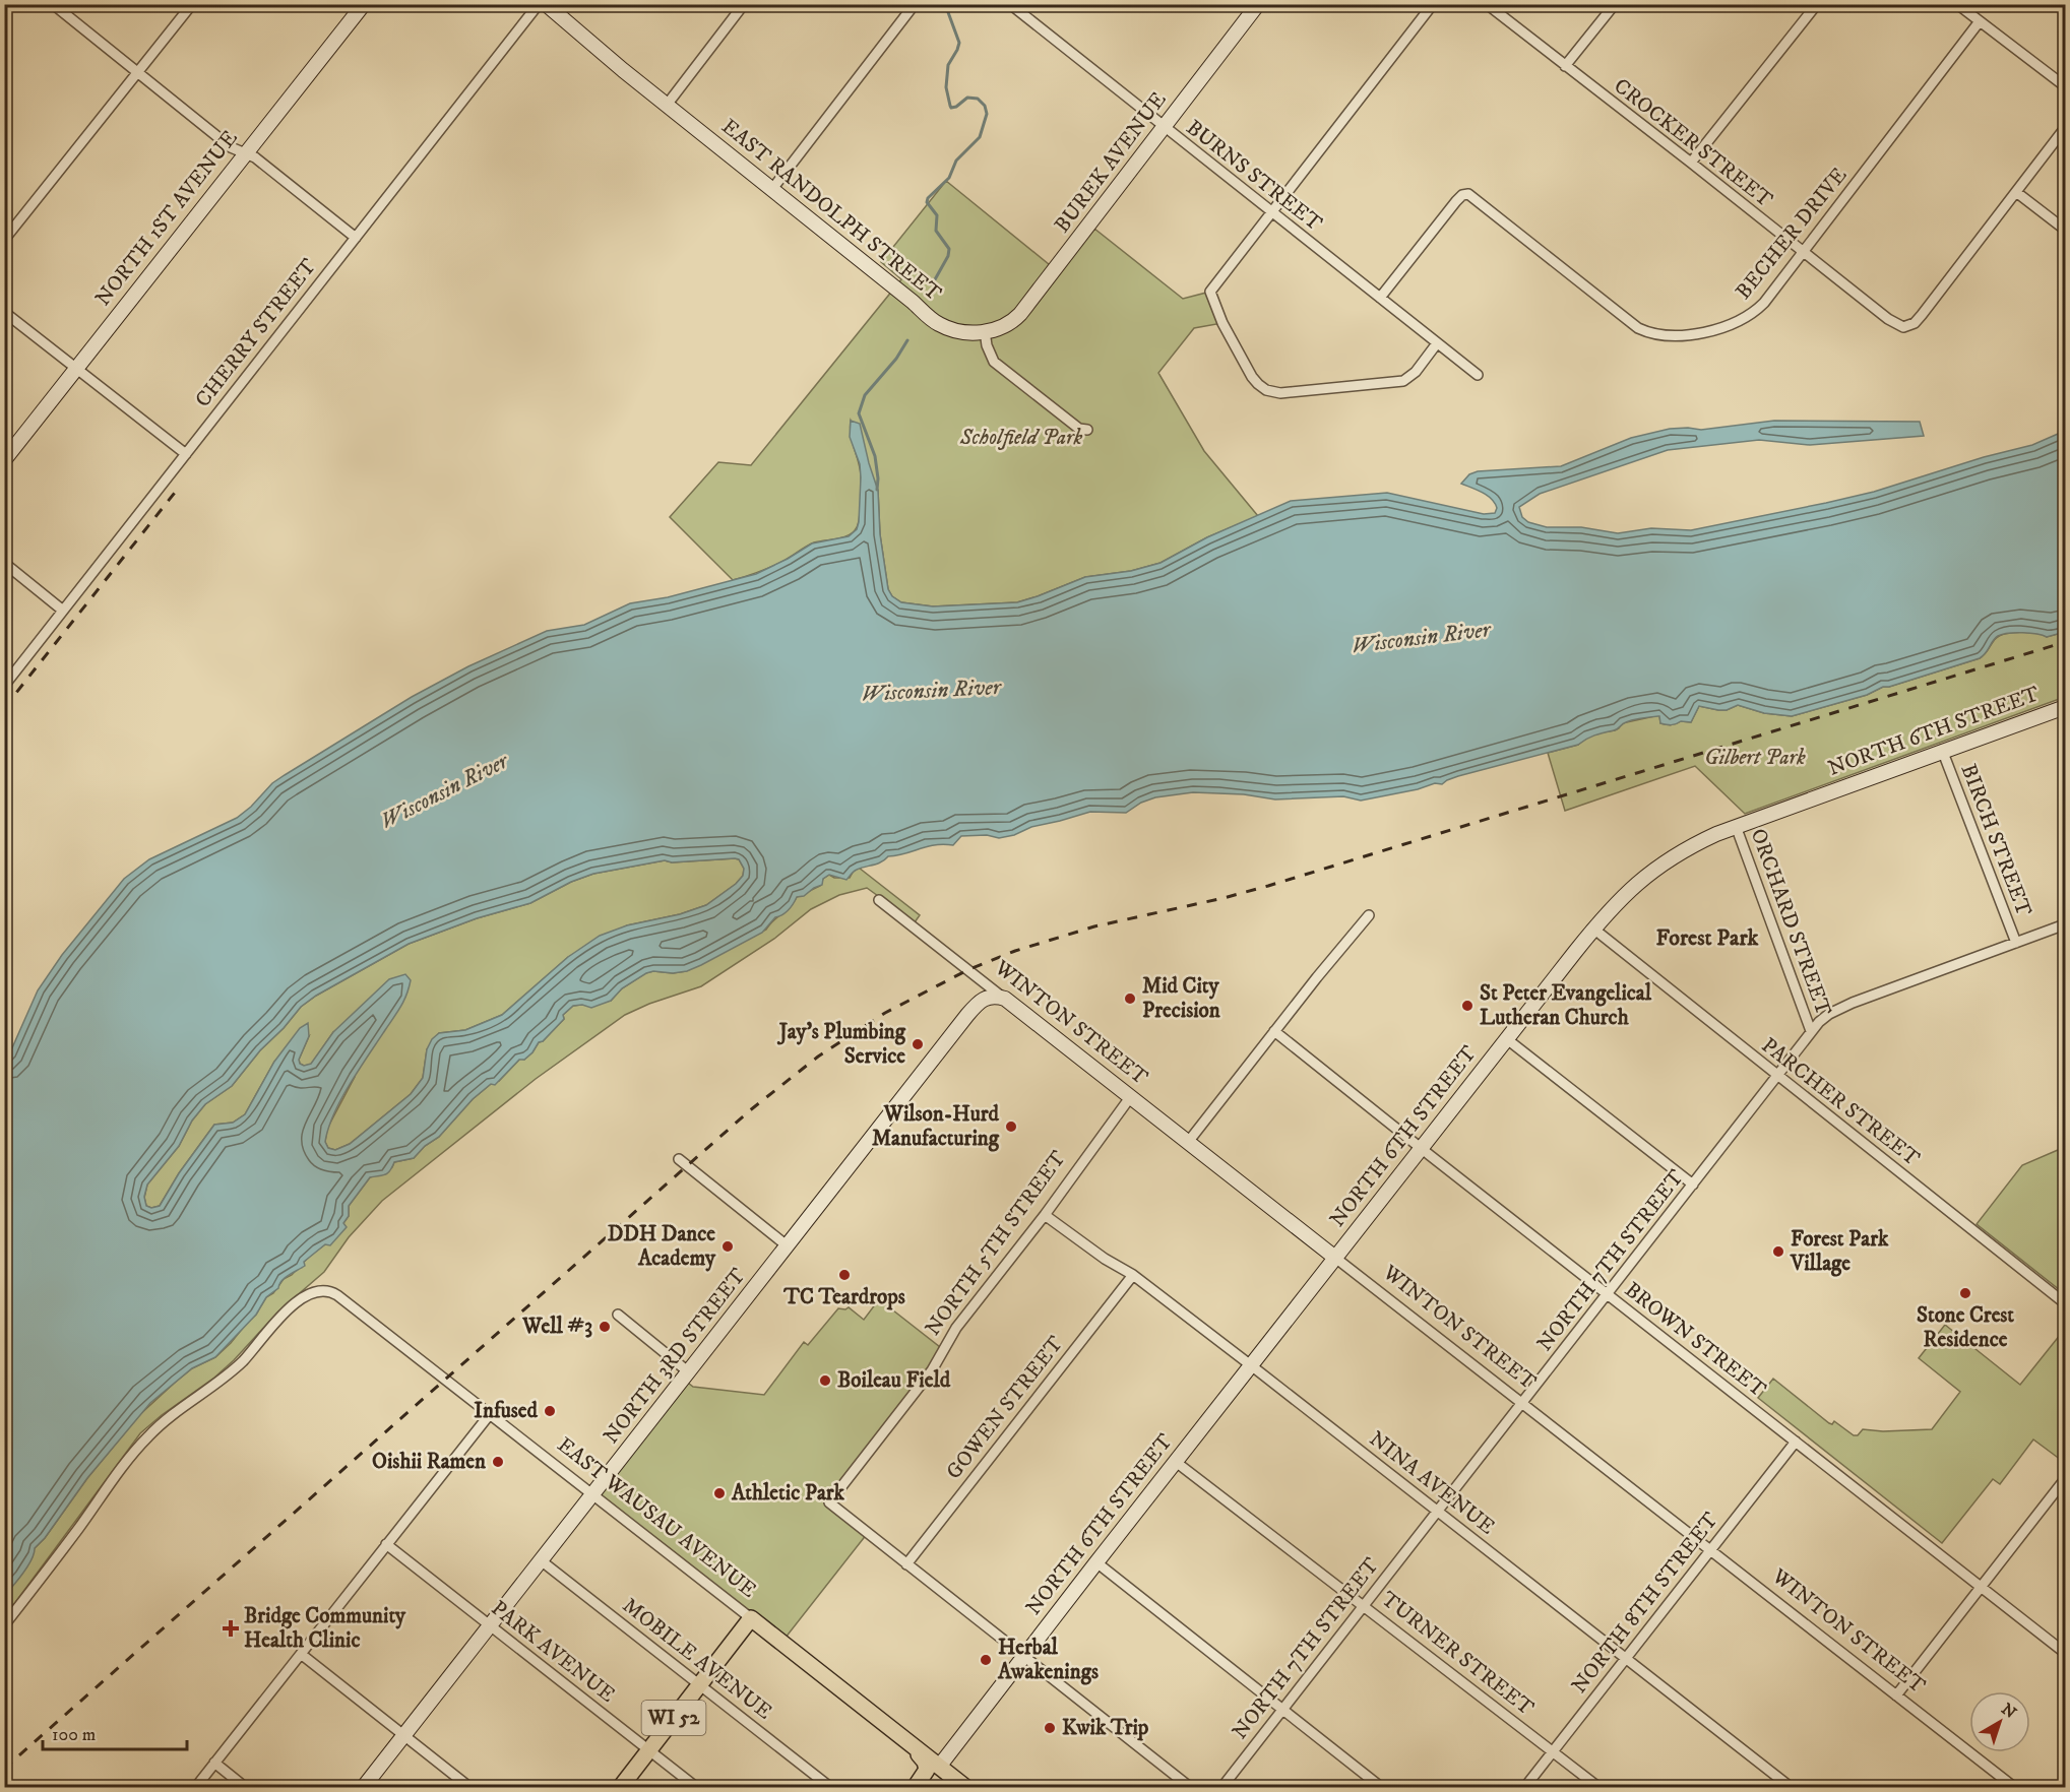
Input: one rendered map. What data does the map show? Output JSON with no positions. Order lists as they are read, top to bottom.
{
  "streets": {
    "main road": ["NORTH 6TH STREET", "EAST WAUSAU AVENUE", "WI 52"],
    "street": [
      "CROCKER STREET",
      "BUREK AVENUE",
      "BURNS STREET",
      "EAST RANDOLPH STREET",
      "NORTH 1ST AVENUE",
      "BECHER DRIVE",
      "CHERRY STREET",
      "BIRCH STREET",
      "ORCHARD STREET",
      "WINTON STREET",
      "PARCHER STREET",
      "NORTH 5TH STREET",
      "NORTH 7TH STREET",
      "BROWN STREET",
      "NORTH 3RD STREET",
      "GOWEN STREET",
      "NINA AVENUE",
      "NORTH 8TH STREET",
      "PARK AVENUE",
      "TURNER STREET",
      "MOBILE AVENUE"
    ]
  },
  "crossings": [
    ["CROCKER STREET", "BECHER DRIVE"],
    ["BUREK AVENUE", "BURNS STREET"],
    ["BUREK AVENUE", "EAST RANDOLPH STREET"],
    ["BURNS STREET", "BECHER DRIVE"],
    ["NORTH 6TH STREET", "BIRCH STREET"],
    ["NORTH 6TH STREET", "ORCHARD STREET"],
    ["NORTH 6TH STREET", "WINTON STREET"],
    ["NORTH 6TH STREET", "PARCHER STREET"],
    ["NORTH 6TH STREET", "BROWN STREET"],
    ["NORTH 6TH STREET", "NINA AVENUE"],
    ["NORTH 6TH STREET", "EAST WAUSAU AVENUE"],
    ["NORTH 6TH STREET", "TURNER STREET"],
    ["BIRCH STREET", "NORTH 7TH STREET"],
    ["ORCHARD STREET", "NORTH 7TH STREET"],
    ["WINTON STREET", "NORTH 5TH STREET"],
    ["WINTON STREET", "NORTH 7TH STREET"],
    ["WINTON STREET", "NORTH 3RD STREET"],
    ["WINTON STREET", "NORTH 8TH STREET"],
    ["PARCHER STREET", "NORTH 7TH STREET"],
    ["NORTH 5TH STREET", "GOWEN STREET"],
    ["NORTH 5TH STREET", "NINA AVENUE"],
    ["NORTH 7TH STREET", "BROWN STREET"],
    ["NORTH 7TH STREET", "NINA AVENUE"],
    ["NORTH 7TH STREET", "TURNER STREET"],
    ["BROWN STREET", "NORTH 8TH STREET"],
    ["NORTH 3RD STREET", "EAST WAUSAU AVENUE"],
    ["NORTH 3RD STREET", "PARK AVENUE"],
    ["NORTH 3RD STREET", "MOBILE AVENUE"],
    ["GOWEN STREET", "NINA AVENUE"],
    ["NINA AVENUE", "NORTH 8TH STREET"],
    ["EAST WAUSAU AVENUE", "WI 52"],
    ["NORTH 8TH STREET", "TURNER STREET"],
    ["PARK AVENUE", "WI 52"],
    ["MOBILE AVENUE", "WI 52"]
  ],
  "districts": ["Forest Park"],
  "water": ["Wisconsin River"],
  "parks": ["Scholfield Park", "Gilbert Park"],
  "places": {
    "other": [
      "Mid City Precision",
      "St Peter Evangelical Lutheran Church",
      "Jay's Plumbing Service",
      "Wilson-Hurd Manufacturing",
      "DDH Dance Academy",
      "Forest Park Village",
      "TC Teardrops",
      "Stone Crest Residence",
      "Well #3",
      "Boileau Field",
      "Infused",
      "Oishii Ramen",
      "Athletic Park",
      "Herbal Awakenings",
      "Kwik Trip"
    ],
    "health": ["Bridge Community Health Clinic"]
  },
  "scale_bar": "100 m",
  "north": "top right"
}
